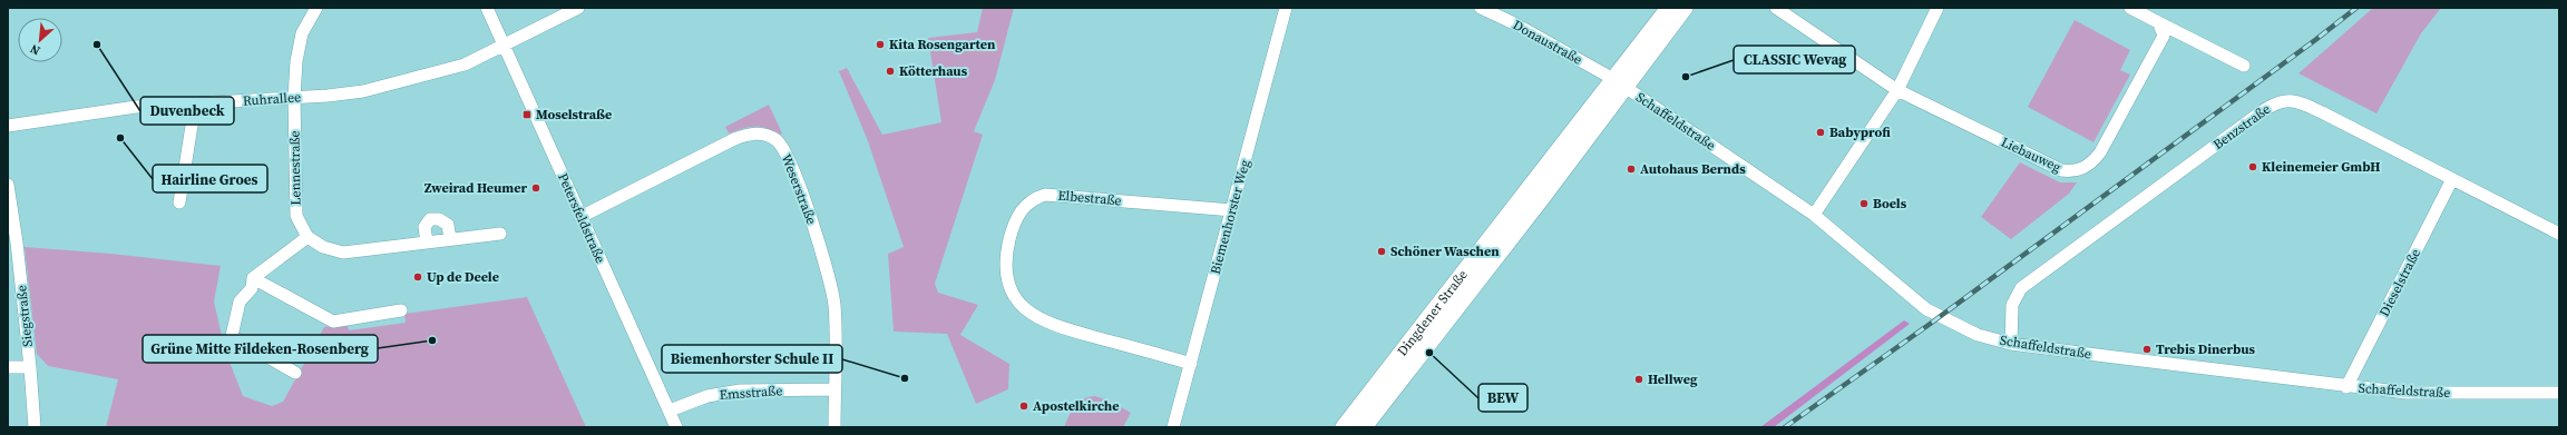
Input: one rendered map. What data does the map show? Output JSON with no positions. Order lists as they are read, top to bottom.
{
  "streets": {
    "main road": ["Dingdener Straße"],
    "street": [
      "Donaustraße",
      "Ruhrallee",
      "Schaffeldstraße",
      "Benzstraße",
      "Liebauweg",
      "Lennestraße",
      "Weserstraße",
      "Elbestraße",
      "Biemenhorster Weg",
      "Petersfeldstraße",
      "Dieselstraße",
      "Siegstraße",
      "Emsstraße"
    ]
  },
  "crossings": [
    ["Donaustraße", "Schaffeldstraße"],
    ["Donaustraße", "Dingdener Straße"],
    ["Ruhrallee", "Lennestraße"],
    ["Ruhrallee", "Petersfeldstraße"],
    ["Schaffeldstraße", "Benzstraße"],
    ["Schaffeldstraße", "Dieselstraße"],
    ["Schaffeldstraße", "Dingdener Straße"],
    ["Benzstraße", "Dieselstraße"],
    ["Weserstraße", "Petersfeldstraße"],
    ["Weserstraße", "Emsstraße"],
    ["Elbestraße", "Biemenhorster Weg"],
    ["Petersfeldstraße", "Emsstraße"]
  ],
  "places": {
    "other": [
      "Duvenbeck",
      "Kita Rosengarten",
      "Kötterhaus",
      "CLASSIC Wevag",
      "Babyprofi",
      "Hairline Groes",
      "Kleinemeier GmbH",
      "Autohaus Bernds",
      "Zweirad Heumer",
      "Boels",
      "Schöner Waschen",
      "Up de Deele",
      "Grüne Mitte Fildeken-Rosenberg",
      "Trebis Dinerbus",
      "BEW",
      "Biemenhorster Schule II",
      "Hellweg",
      "Apostelkirche"
    ],
    "transit": ["Moselstraße"]
  },
  "north": "bottom left"
}
